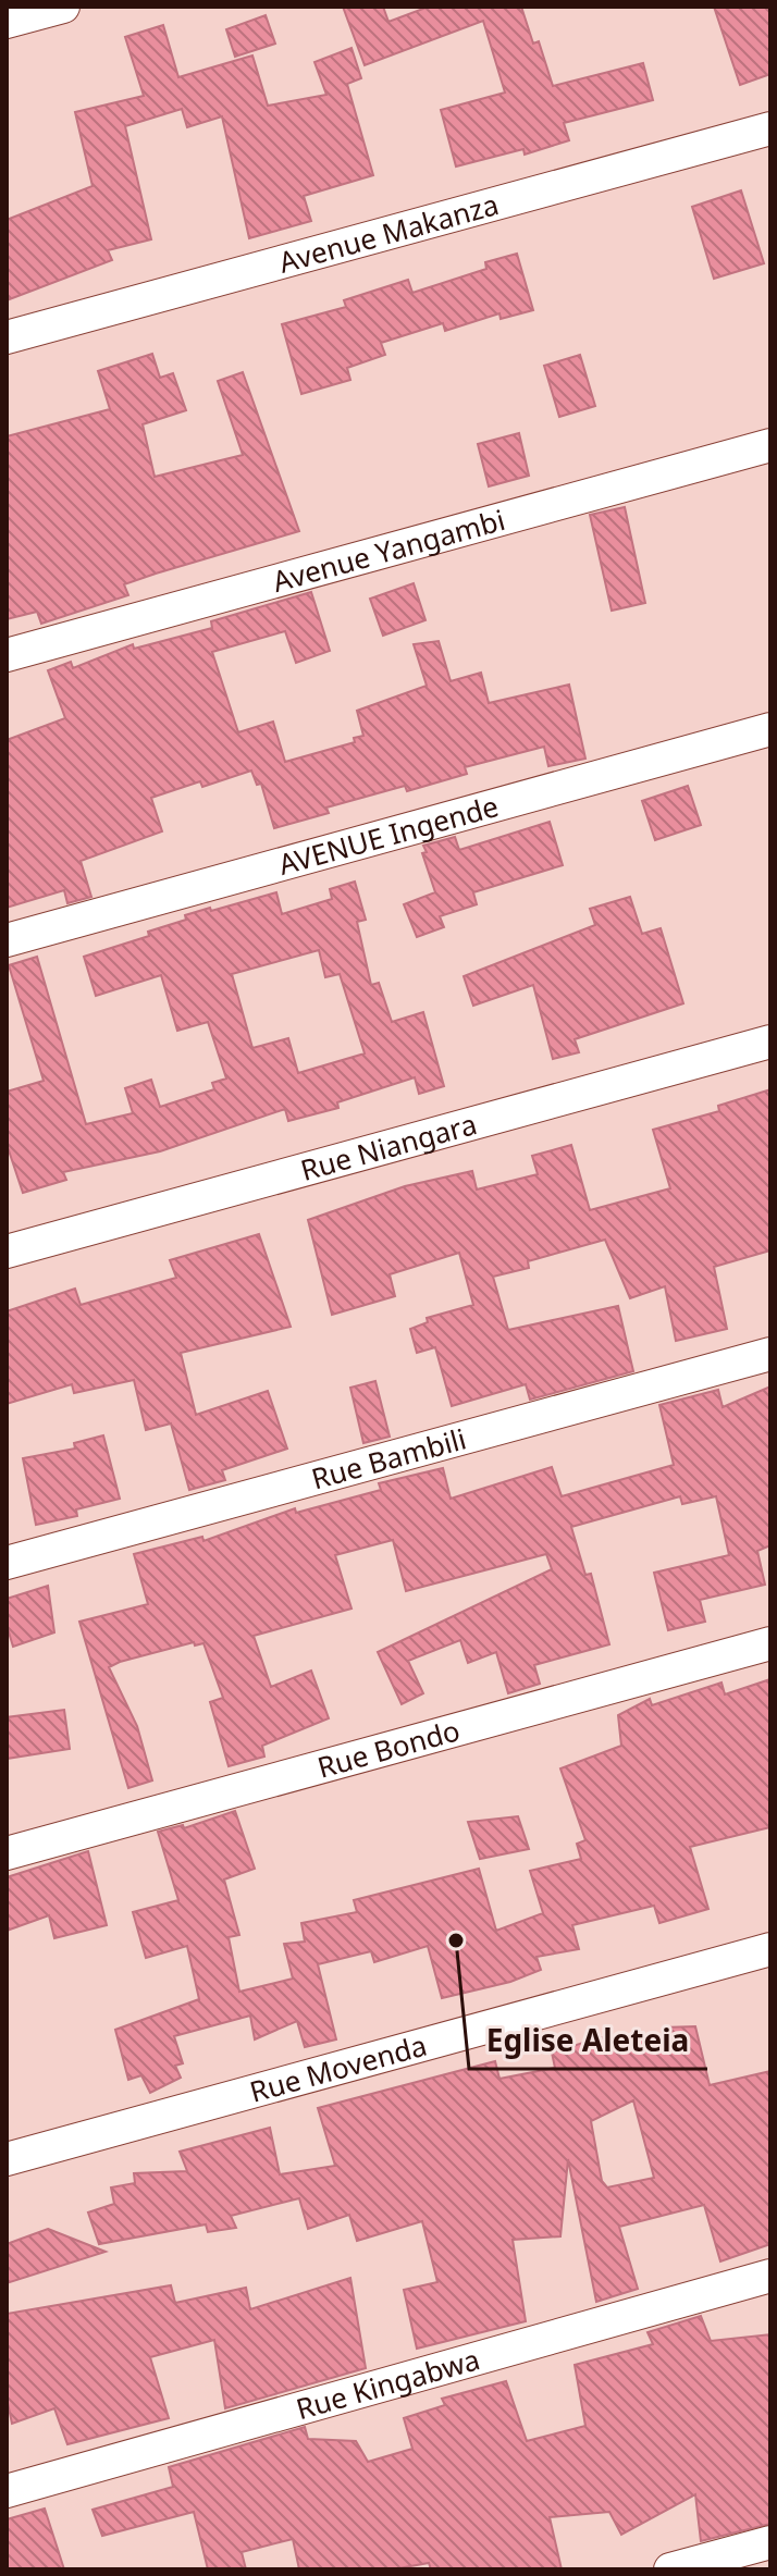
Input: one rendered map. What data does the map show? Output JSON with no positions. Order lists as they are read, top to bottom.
{
  "streets": {
    "street": [
      "Avenue Makanza",
      "Avenue Yangambi",
      "AVENUE Ingende",
      "Rue Niangara",
      "Rue Bambili",
      "Rue Bondo",
      "Rue Movenda",
      "Rue Kingabwa"
    ]
  },
  "places": ["Eglise Aleteia"]
}
